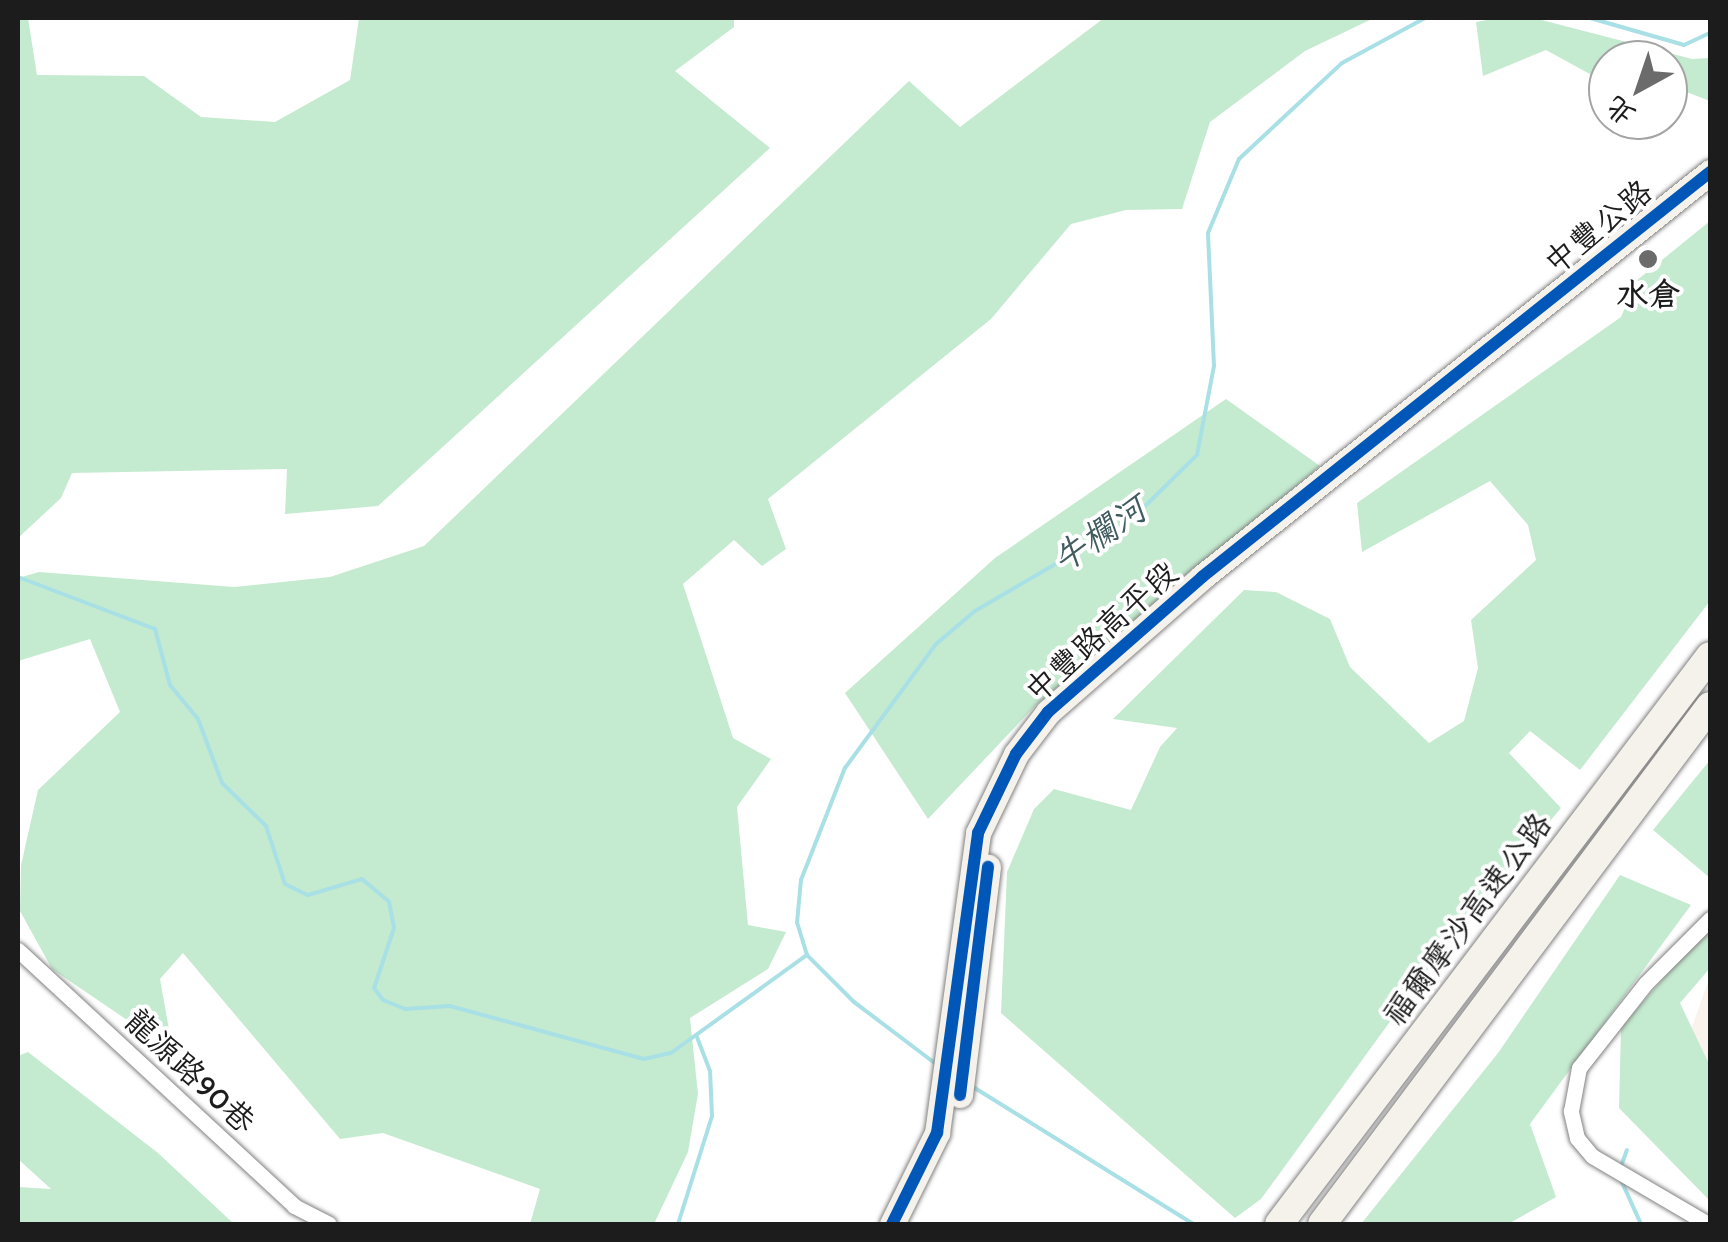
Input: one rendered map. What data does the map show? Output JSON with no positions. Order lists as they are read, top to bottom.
{
  "streets": {
    "highway": ["福爾摩沙高速公路"],
    "main road": ["中豐公路", "中豐路高平段"],
    "street": ["龍源路90巷"]
  },
  "crossings": [
    ["中豐公路", "中豐路高平段"]
  ],
  "water": ["牛欄河"],
  "places": ["水倉"],
  "north": "bottom left"
}
